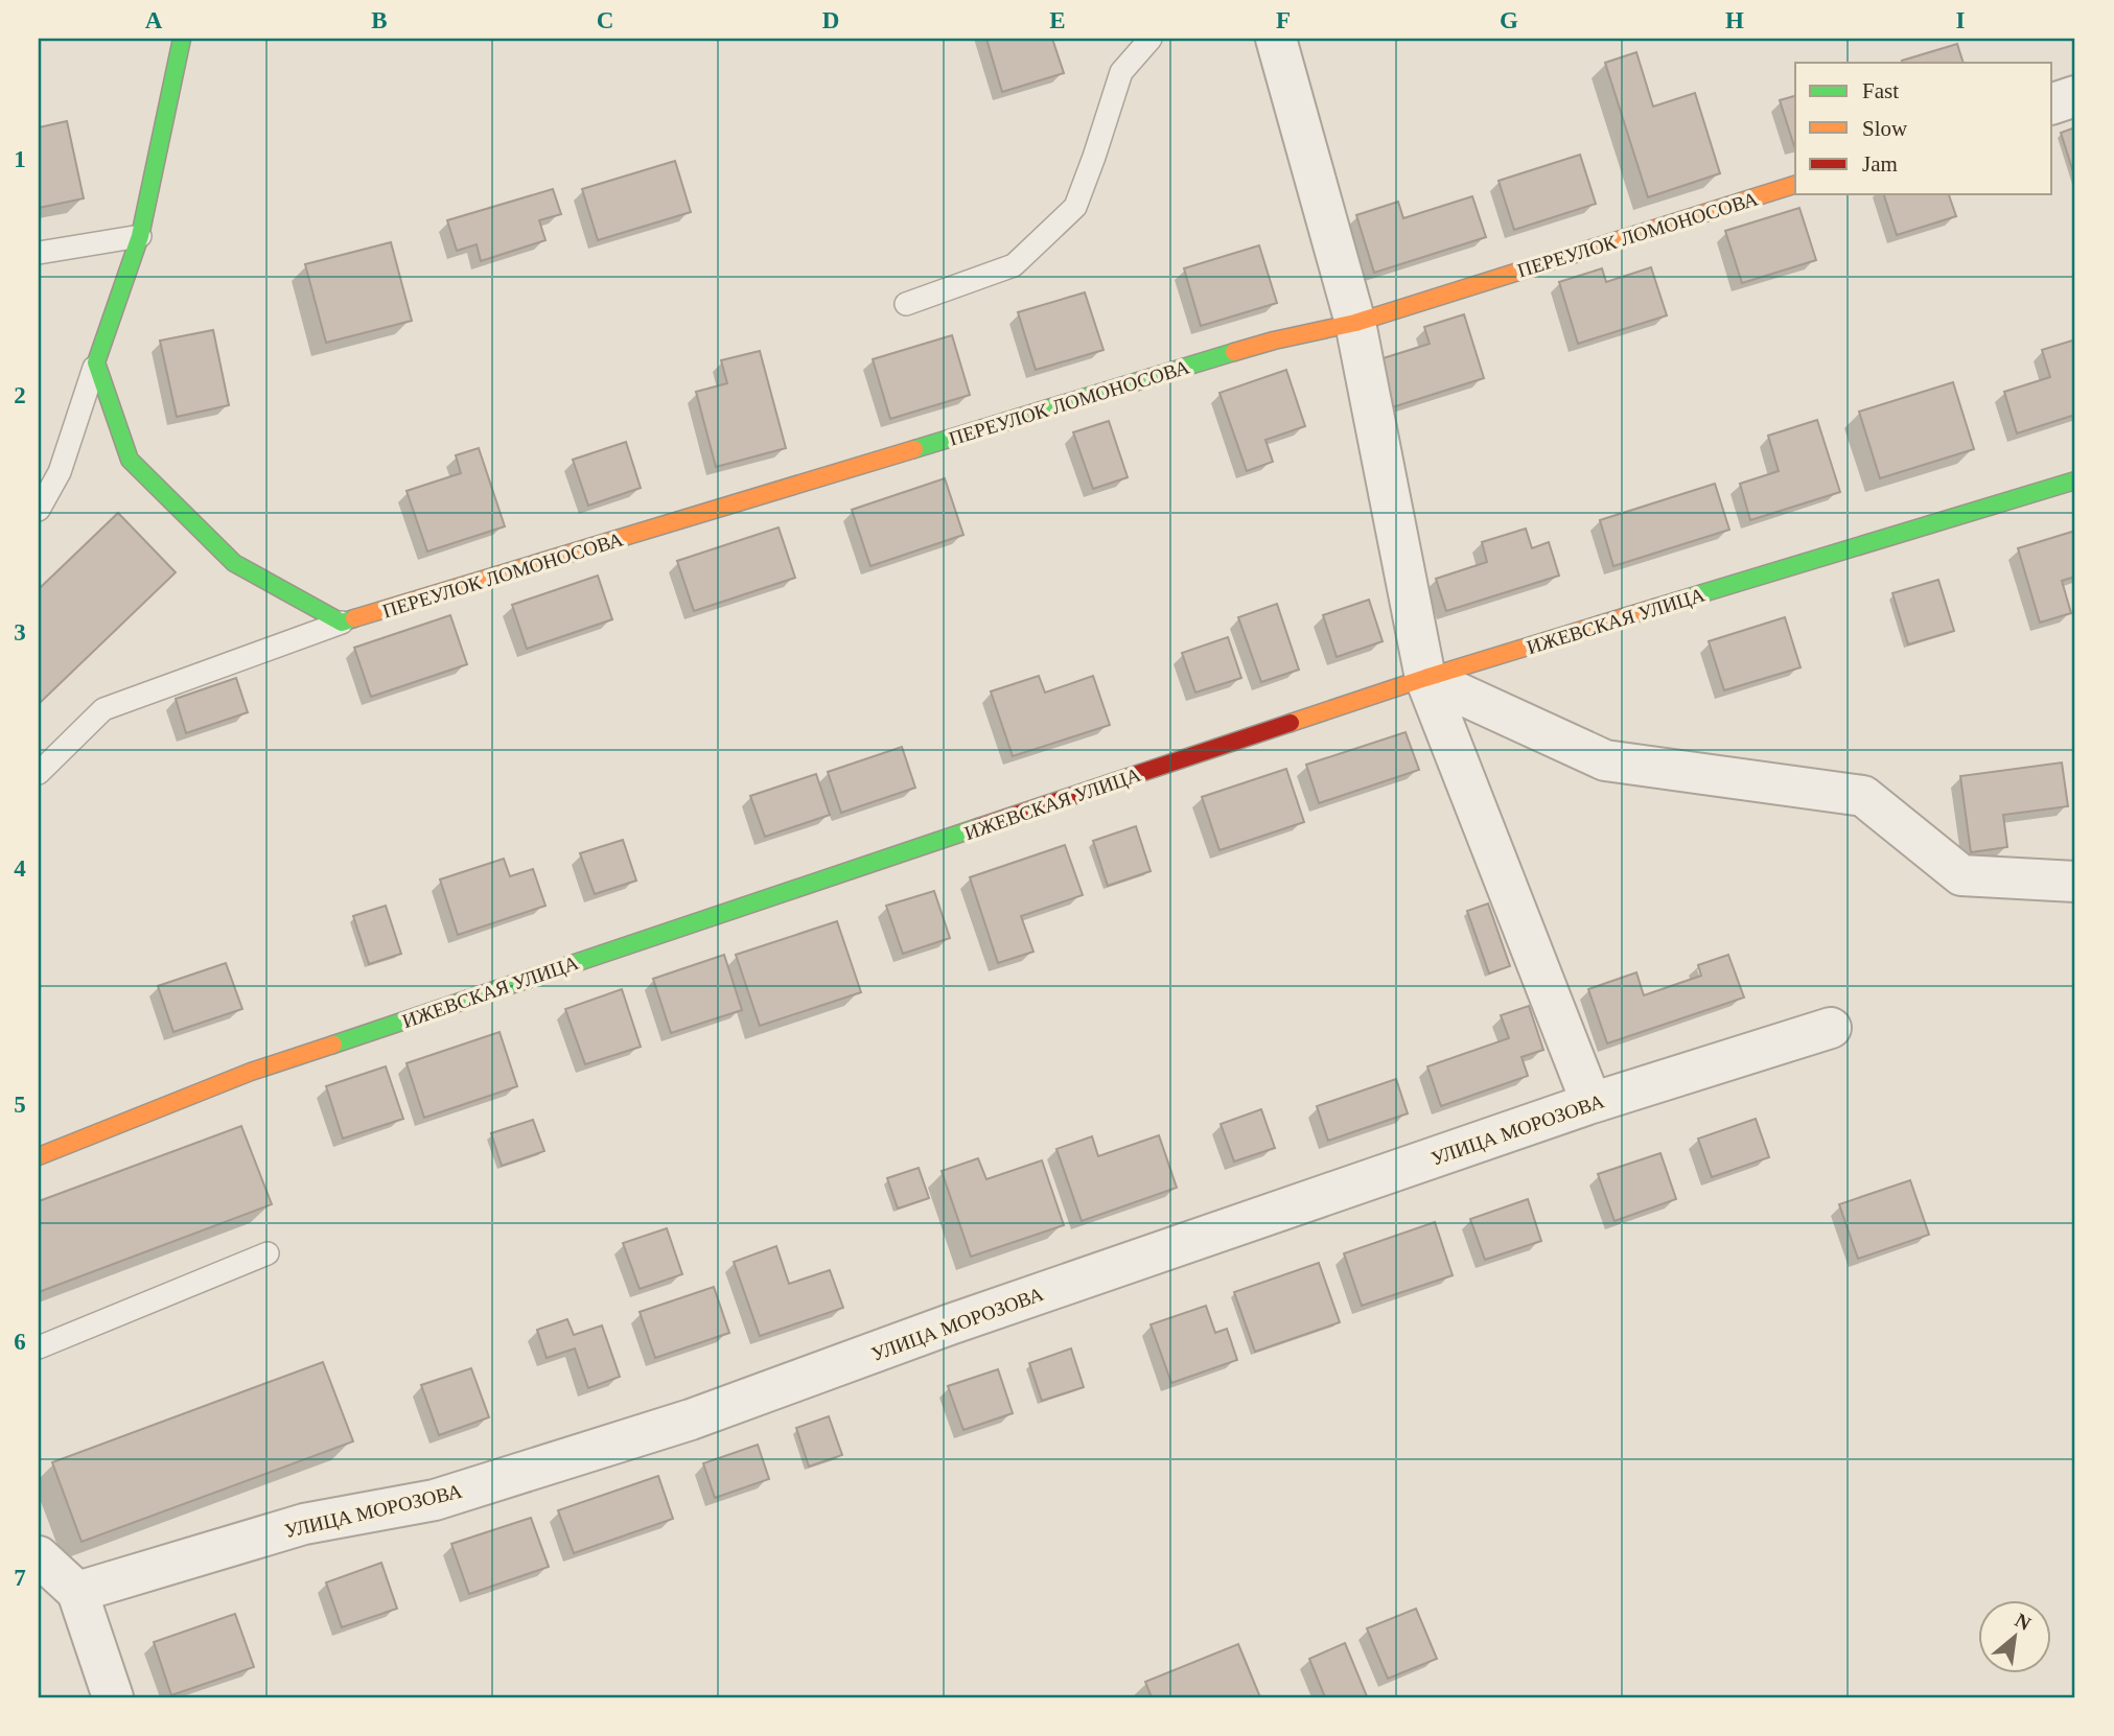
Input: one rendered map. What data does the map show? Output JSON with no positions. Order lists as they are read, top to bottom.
{
  "streets": {
    "street": ["ПЕРЕУЛОК ЛОМОНОСОВА", "ИЖЕВСКАЯ УЛИЦА", "УЛИЦА МОРОЗОВА"]
  },
  "legend": ["Fast", "Slow", "Jam"],
  "north": "top right",
  "grid": {
    "columns": [
      "A",
      "B",
      "C",
      "D",
      "E",
      "F",
      "G",
      "H",
      "I"
    ],
    "rows": [
      "1",
      "2",
      "3",
      "4",
      "5",
      "6",
      "7"
    ]
  }
}
